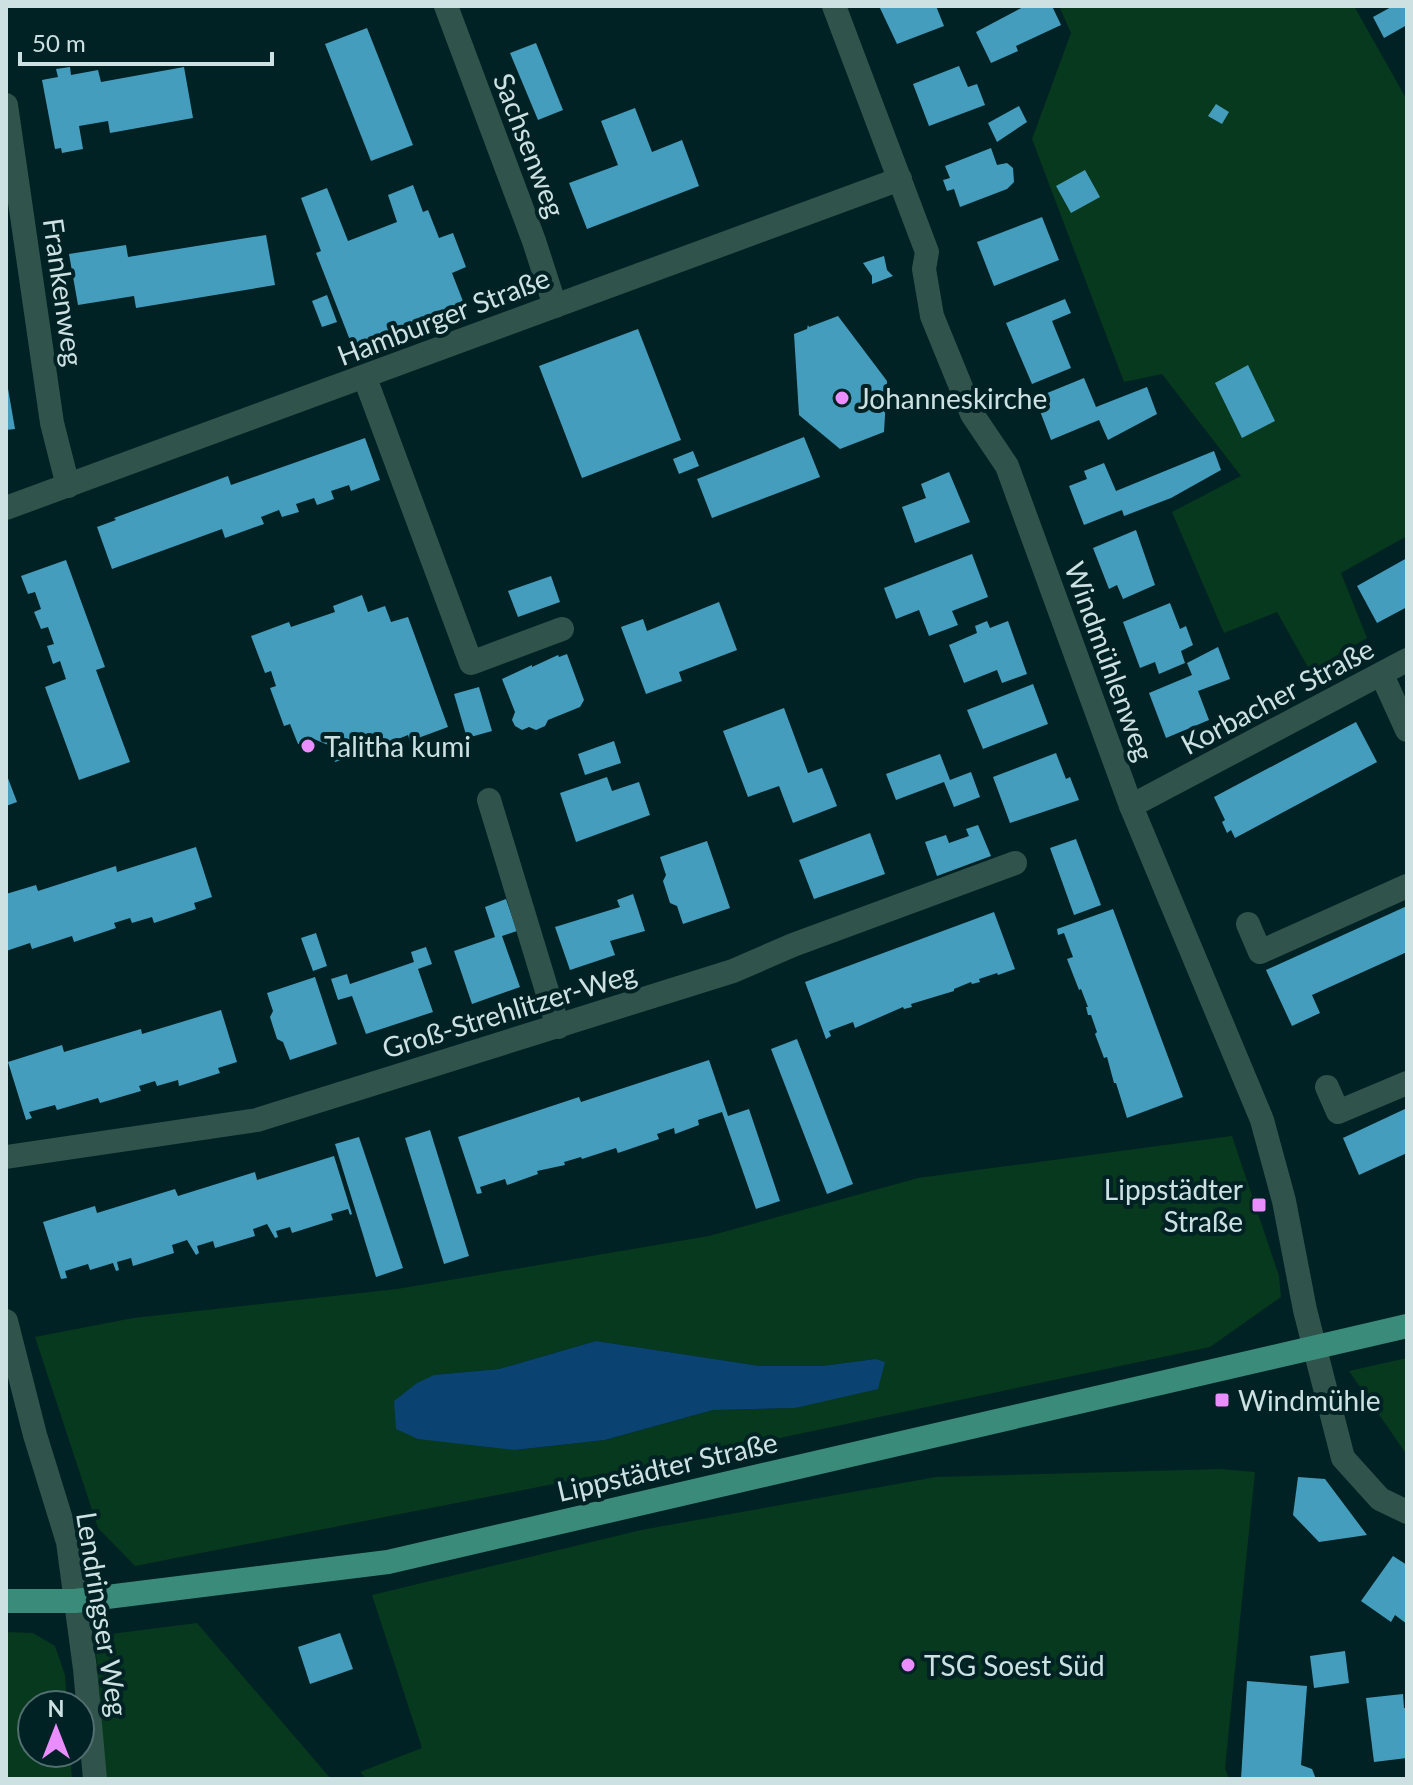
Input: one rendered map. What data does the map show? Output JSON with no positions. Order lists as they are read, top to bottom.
{
  "streets": {
    "main road": ["Lippstädter Straße"],
    "street": [
      "Sachsenweg",
      "Frankenweg",
      "Hamburger Straße",
      "Windmühlenweg",
      "Korbacher Straße",
      "Groß-Strehlitzer-Weg",
      "Lendringser Weg"
    ]
  },
  "crossings": [
    ["Sachsenweg", "Hamburger Straße"],
    ["Frankenweg", "Hamburger Straße"],
    ["Hamburger Straße", "Windmühlenweg"],
    ["Windmühlenweg", "Korbacher Straße"],
    ["Windmühlenweg", "Lippstädter Straße"],
    ["Lippstädter Straße", "Lendringser Weg"]
  ],
  "places": {
    "other": ["Johanneskirche", "Talitha kumi", "TSG Soest Süd"],
    "transit": ["Lippstädter Straße", "Windmühle"]
  },
  "scale_bar": "50 m",
  "north": "top"
}
